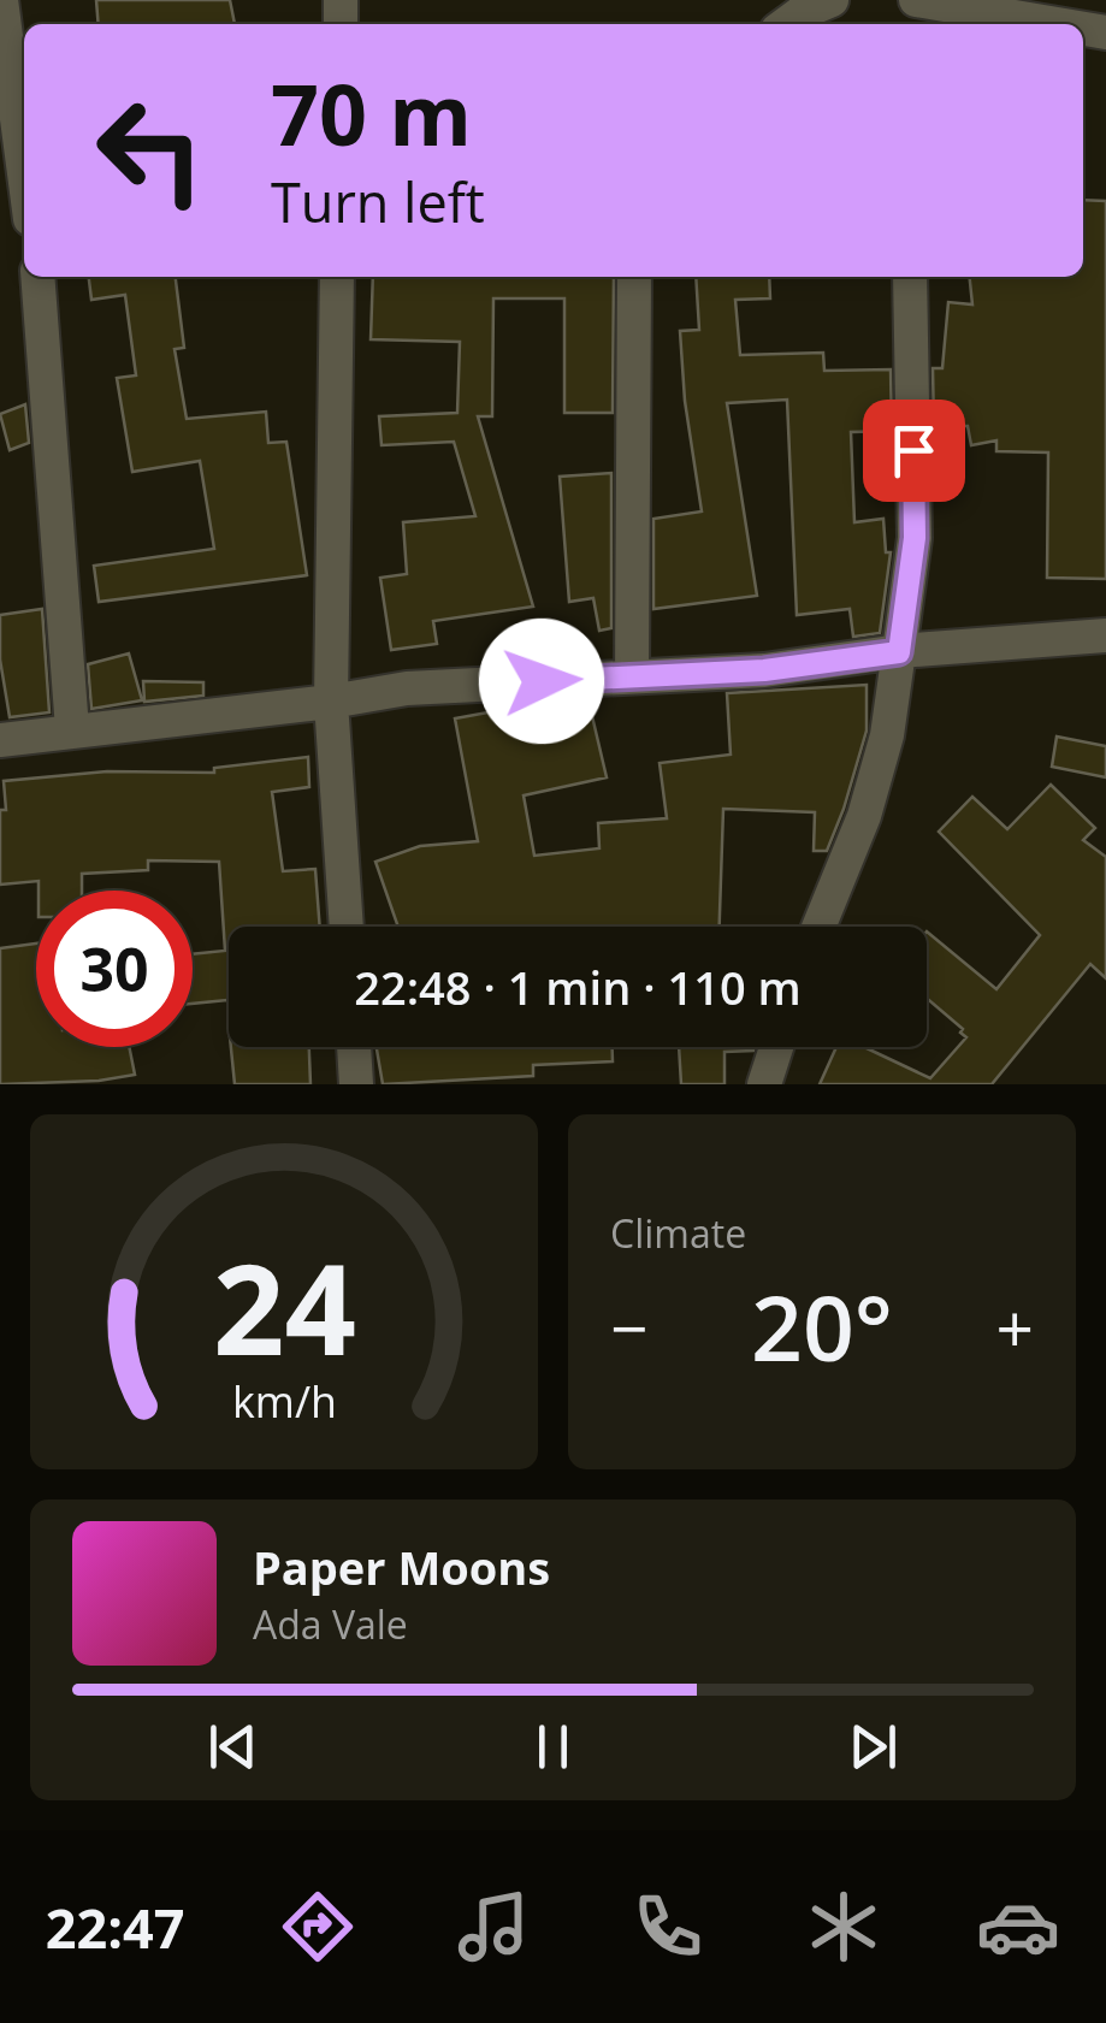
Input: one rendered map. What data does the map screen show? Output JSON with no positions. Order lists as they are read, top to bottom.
{
  "page": {
    "turn": ["70 m", "Turn left"],
    "limit": "30",
    "trip": "22:48 · 1 min · 110 m",
    "tile": "Climate",
    "heat": ["−", "20°", "+"],
    "song": ["Paper Moons", "Ada Vale"],
    "tabs": "22:47",
    "gauge": ["24", "km/h"]
  }
}
